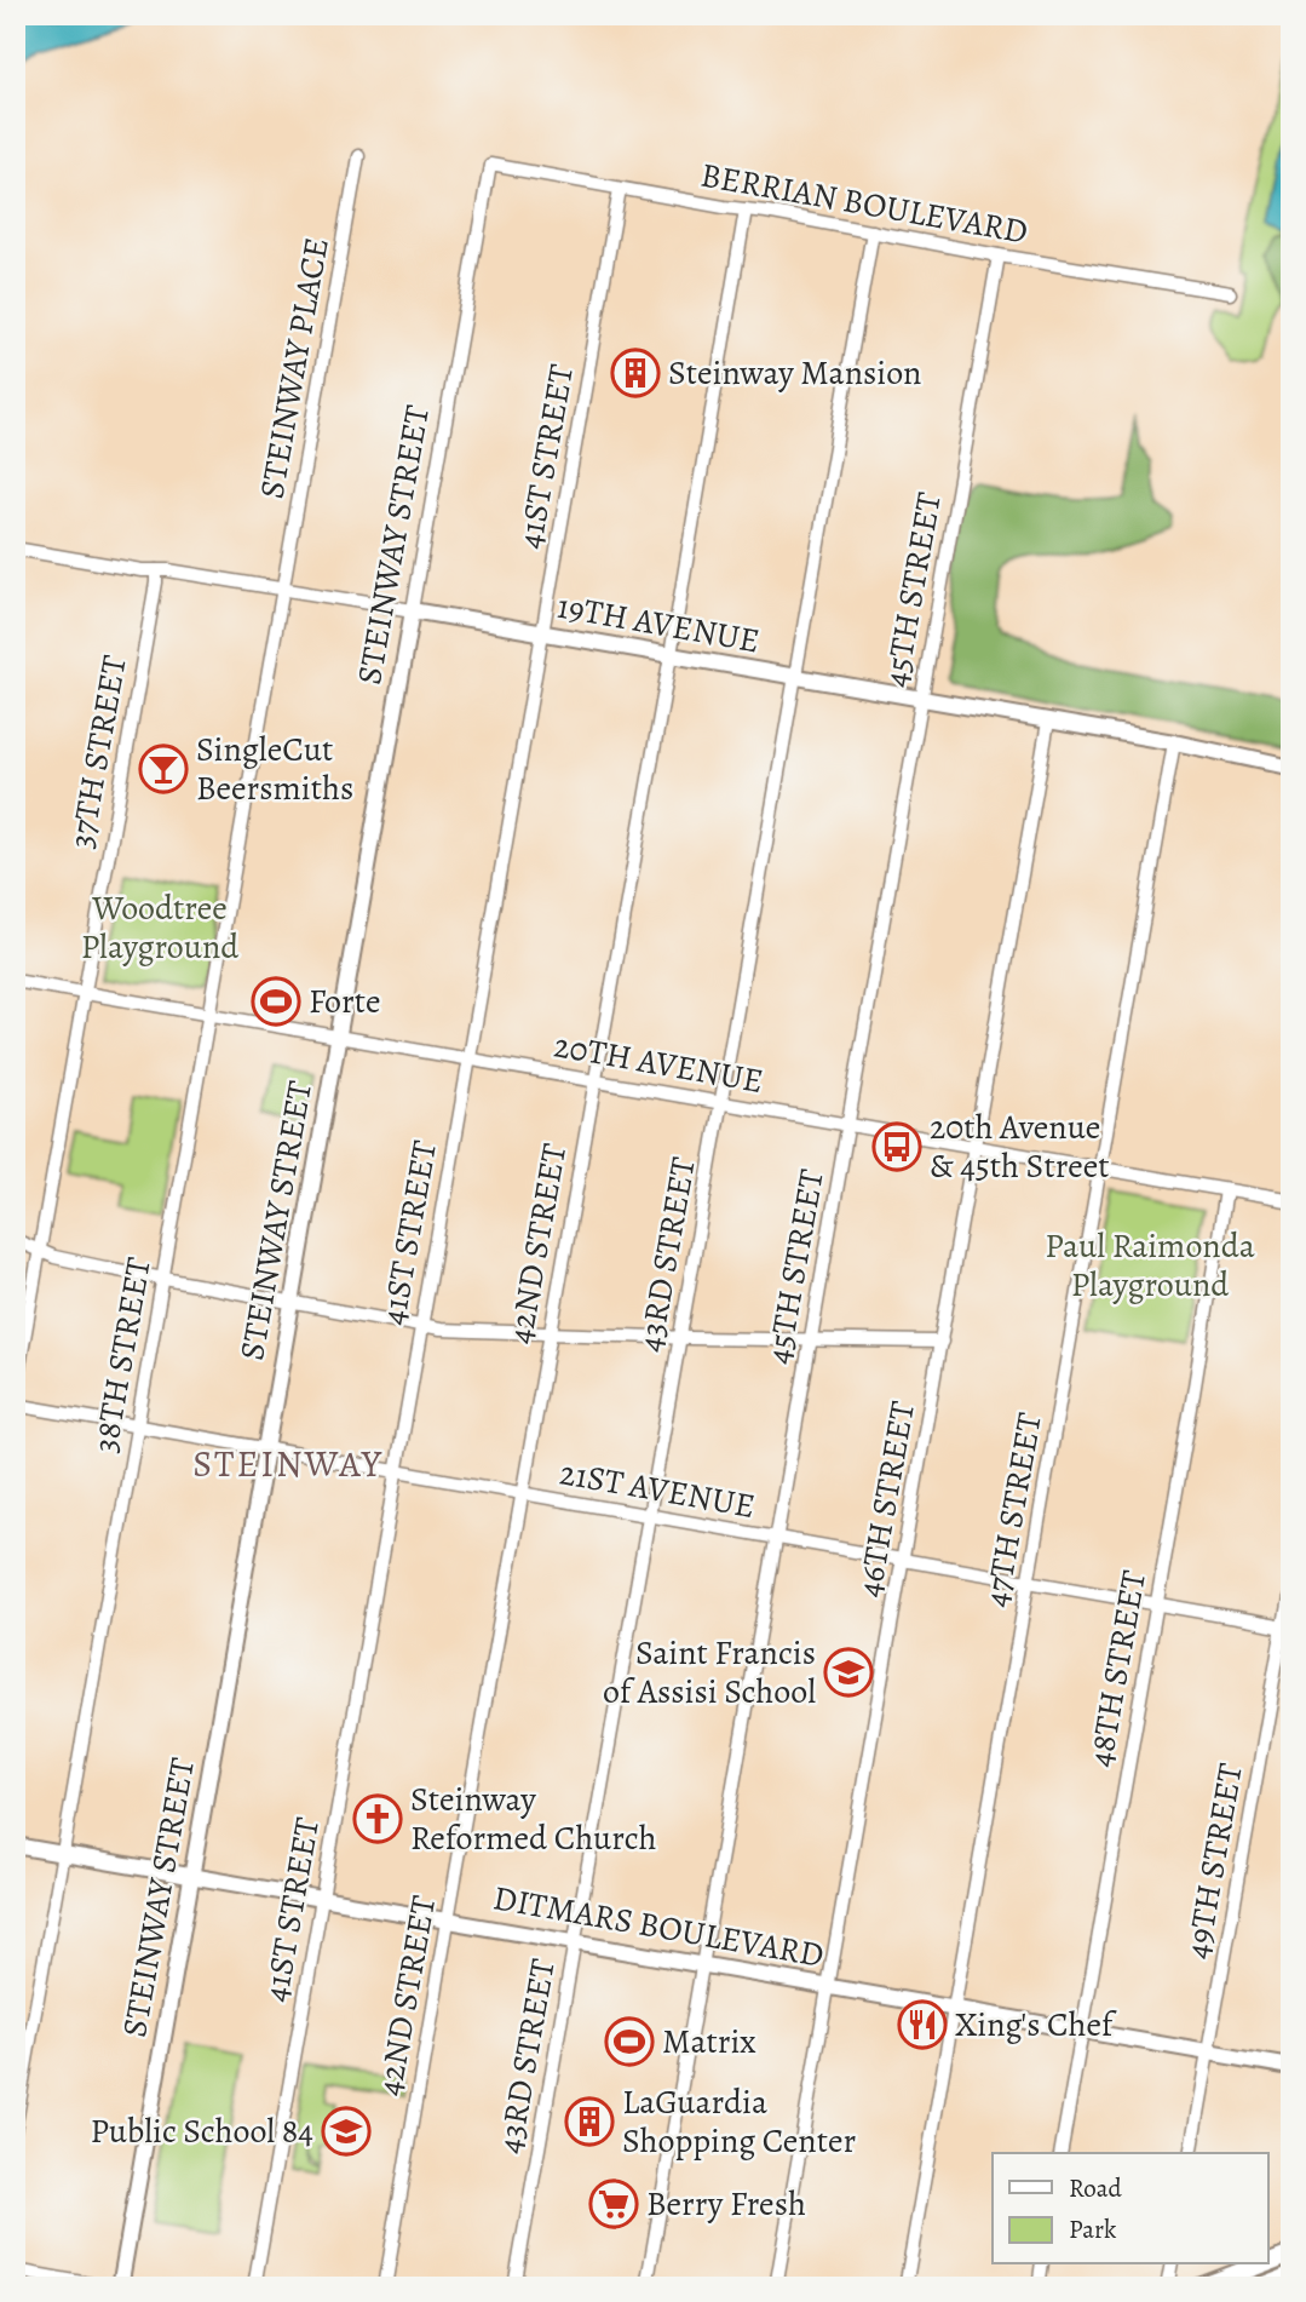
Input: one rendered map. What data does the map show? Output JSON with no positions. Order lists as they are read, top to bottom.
{
  "streets": {
    "street": [
      "BERRIAN BOULEVARD",
      "STEINWAY PLACE",
      "41ST STREET",
      "STEINWAY STREET",
      "45TH STREET",
      "19TH AVENUE",
      "37TH STREET",
      "20TH AVENUE",
      "42ND STREET",
      "43RD STREET",
      "38TH STREET",
      "21ST AVENUE",
      "46TH STREET",
      "47TH STREET",
      "48TH STREET",
      "49TH STREET",
      "DITMARS BOULEVARD"
    ]
  },
  "crossings": [
    ["BERRIAN BOULEVARD", "41ST STREET"],
    ["BERRIAN BOULEVARD", "STEINWAY STREET"],
    ["BERRIAN BOULEVARD", "45TH STREET"],
    ["BERRIAN BOULEVARD", "42ND STREET"],
    ["BERRIAN BOULEVARD", "43RD STREET"],
    ["STEINWAY PLACE", "19TH AVENUE"],
    ["STEINWAY PLACE", "38TH STREET"],
    ["41ST STREET", "19TH AVENUE"],
    ["41ST STREET", "20TH AVENUE"],
    ["41ST STREET", "21ST AVENUE"],
    ["41ST STREET", "DITMARS BOULEVARD"],
    ["STEINWAY STREET", "19TH AVENUE"],
    ["STEINWAY STREET", "20TH AVENUE"],
    ["STEINWAY STREET", "21ST AVENUE"],
    ["STEINWAY STREET", "DITMARS BOULEVARD"],
    ["45TH STREET", "19TH AVENUE"],
    ["45TH STREET", "20TH AVENUE"],
    ["45TH STREET", "21ST AVENUE"],
    ["45TH STREET", "DITMARS BOULEVARD"],
    ["19TH AVENUE", "37TH STREET"],
    ["19TH AVENUE", "42ND STREET"],
    ["19TH AVENUE", "43RD STREET"],
    ["19TH AVENUE", "38TH STREET"],
    ["19TH AVENUE", "46TH STREET"],
    ["19TH AVENUE", "47TH STREET"],
    ["37TH STREET", "20TH AVENUE"],
    ["20TH AVENUE", "42ND STREET"],
    ["20TH AVENUE", "43RD STREET"],
    ["20TH AVENUE", "38TH STREET"],
    ["20TH AVENUE", "46TH STREET"],
    ["20TH AVENUE", "47TH STREET"],
    ["20TH AVENUE", "48TH STREET"],
    ["42ND STREET", "21ST AVENUE"],
    ["42ND STREET", "DITMARS BOULEVARD"],
    ["43RD STREET", "21ST AVENUE"],
    ["43RD STREET", "DITMARS BOULEVARD"],
    ["38TH STREET", "21ST AVENUE"],
    ["38TH STREET", "DITMARS BOULEVARD"],
    ["21ST AVENUE", "46TH STREET"],
    ["21ST AVENUE", "47TH STREET"],
    ["21ST AVENUE", "48TH STREET"],
    ["21ST AVENUE", "49TH STREET"],
    ["46TH STREET", "DITMARS BOULEVARD"],
    ["47TH STREET", "DITMARS BOULEVARD"],
    ["48TH STREET", "DITMARS BOULEVARD"],
    ["49TH STREET", "DITMARS BOULEVARD"]
  ],
  "districts": ["STEINWAY"],
  "parks": ["Woodtree Playground", "Paul Raimonda Playground"],
  "places": {
    "building": ["Steinway Mansion", "LaGuardia Shopping Center"],
    "bar": ["SingleCut Beersmiths"],
    "sports": ["Forte", "Matrix"],
    "bus stop": ["20th Avenue & 45th Street"],
    "school or university": ["Saint Francis of Assisi School", "Public School 84"],
    "church": ["Steinway Reformed Church"],
    "restaurant": ["Xing's Chef"],
    "supermarket": ["Berry Fresh"]
  },
  "legend": ["Road", "Park"]
}
